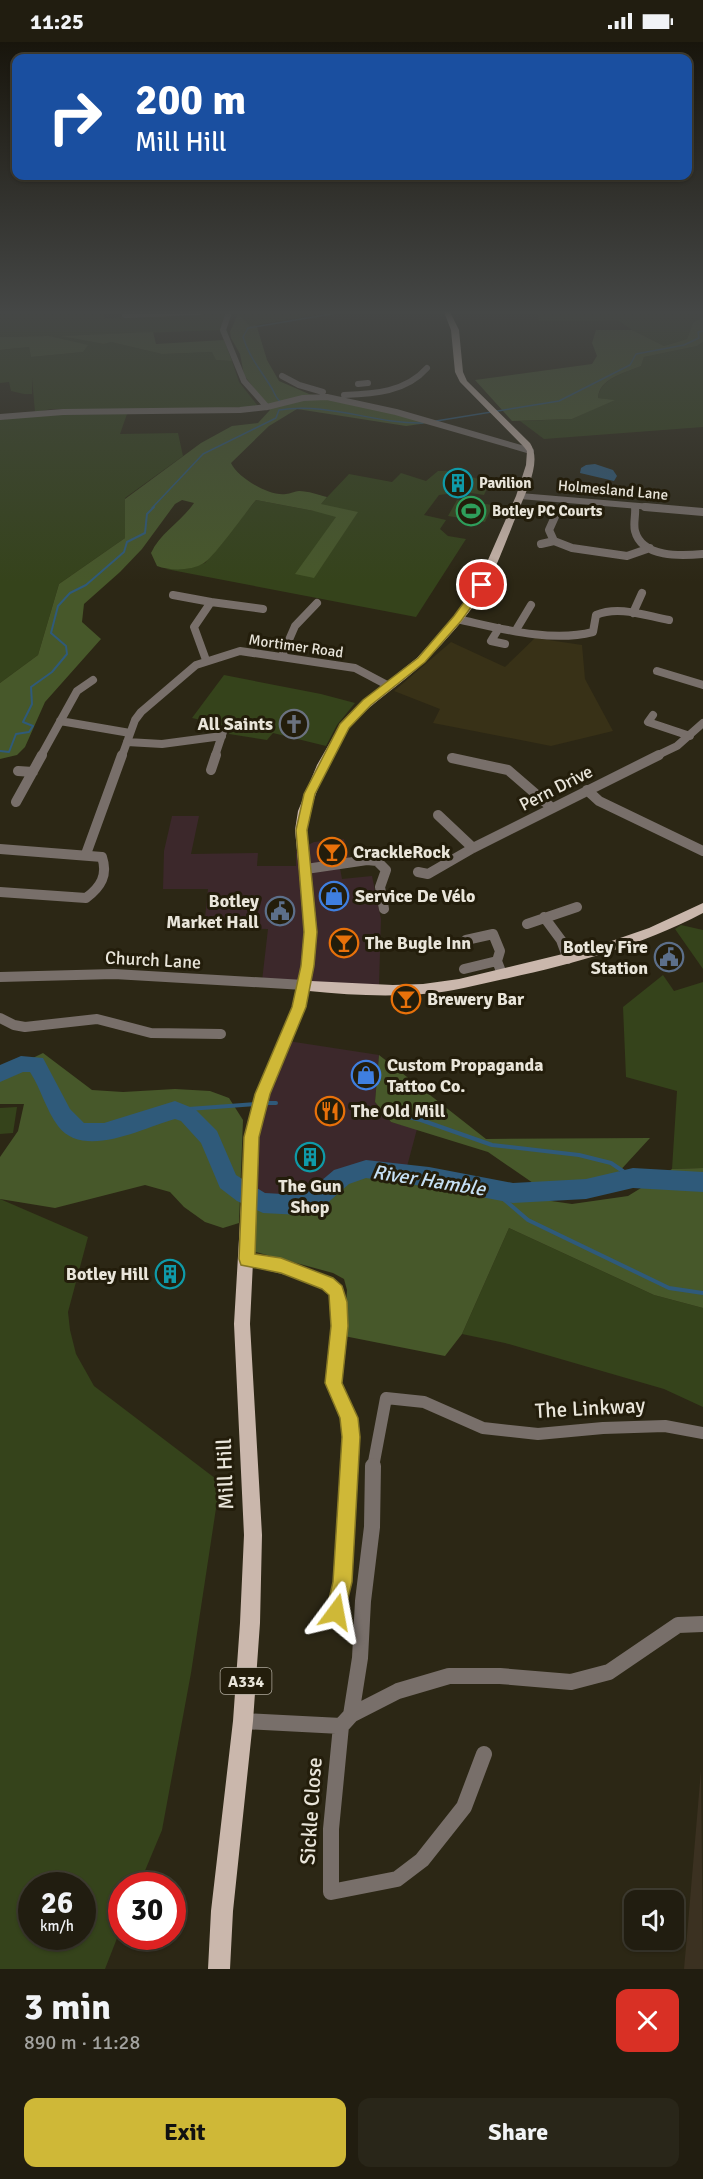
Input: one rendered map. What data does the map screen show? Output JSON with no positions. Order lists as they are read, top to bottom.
{
  "streets": {
    "main road": ["Mill Hill", "A334"],
    "street": [
      "Holmesland Lane",
      "Mortimer Road",
      "Pern Drive",
      "Church Lane",
      "The Linkway",
      "Sickle Close"
    ]
  },
  "crossings": [
    ["Holmesland Lane", "A334"],
    ["Mortimer Road", "A334"],
    ["Church Lane", "Mill Hill"],
    ["Church Lane", "A334"],
    ["The Linkway", "Sickle Close"],
    ["Mill Hill", "A334"]
  ],
  "water": ["River Hamble"],
  "places": {
    "building": ["Pavilion", "The Gun Shop", "Botley Hill"],
    "sports": ["Botley PC Courts"],
    "church": ["All Saints"],
    "bar": ["CrackleRock", "The Bugle Inn", "Brewery Bar"],
    "shop": ["Service De Vélo", "Custom Propaganda Tattoo Co."],
    "public building": ["Botley Market Hall", "Botley Fire Station"],
    "restaurant": ["The Old Mill"]
  },
  "page": {
    "status": "11:25",
    "turn": ["200 m", "Mill Hill"],
    "speed": "26 km/h",
    "limit": "30",
    "heading": ["3 min", "890 m · 11:28"],
    "buttons": ["Exit", "Share"]
  }
}
